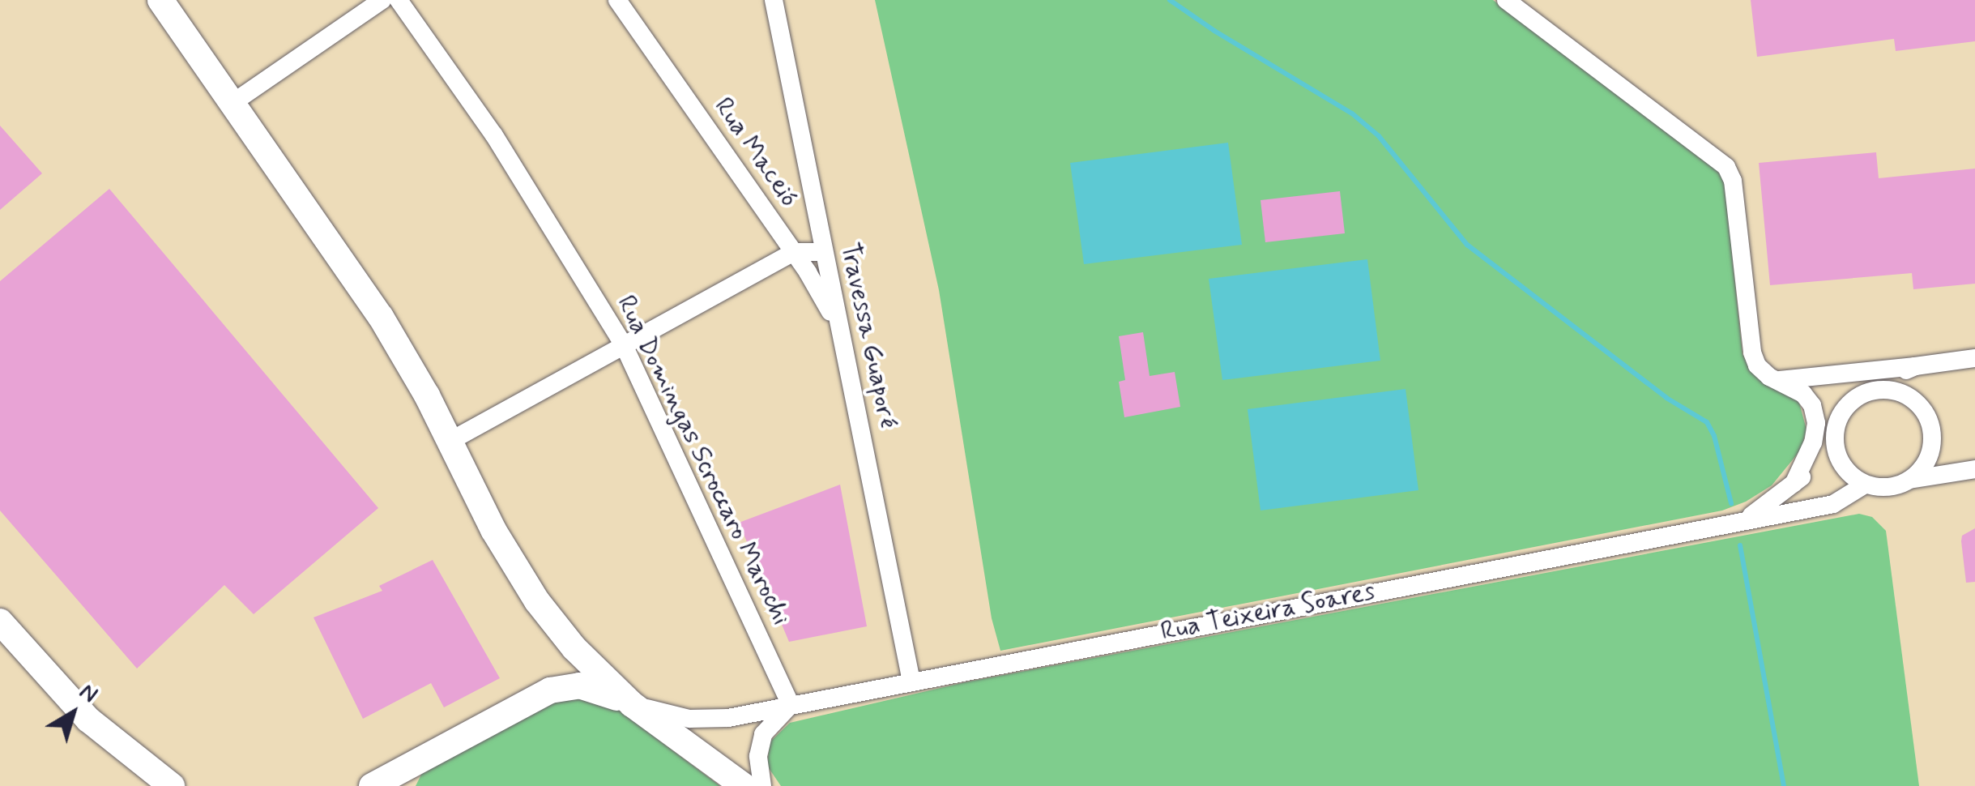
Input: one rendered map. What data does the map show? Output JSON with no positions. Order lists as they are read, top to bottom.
{
  "streets": {
    "main road": ["Rua Teixeira Soares"],
    "street": ["Rua Maceió", "Travessa Guaporé", "Rua Domingas Scroccaro Marochi"]
  },
  "crossings": [
    ["Rua Maceió", "Travessa Guaporé"],
    ["Travessa Guaporé", "Rua Teixeira Soares"],
    ["Rua Domingas Scroccaro Marochi", "Rua Teixeira Soares"]
  ],
  "north": "top right"
}
